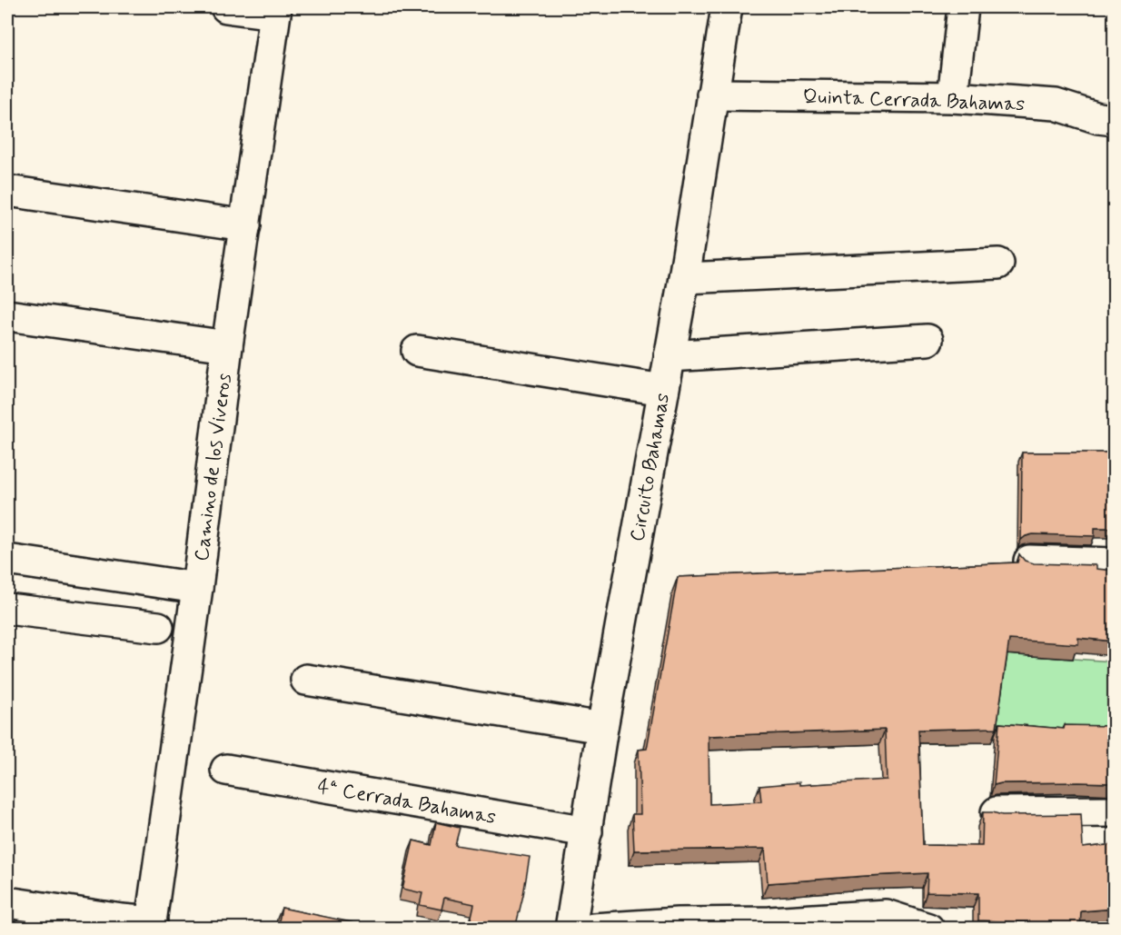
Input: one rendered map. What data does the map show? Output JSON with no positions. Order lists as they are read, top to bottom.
{
  "streets": {
    "street": [
      "Quinta Cerrada Bahamas",
      "Camino de los Viveros",
      "Circuito Bahamas",
      "4ª Cerrada Bahamas"
    ]
  },
  "crossings": [
    ["Quinta Cerrada Bahamas", "Circuito Bahamas"],
    ["Circuito Bahamas", "4ª Cerrada Bahamas"]
  ]
}
